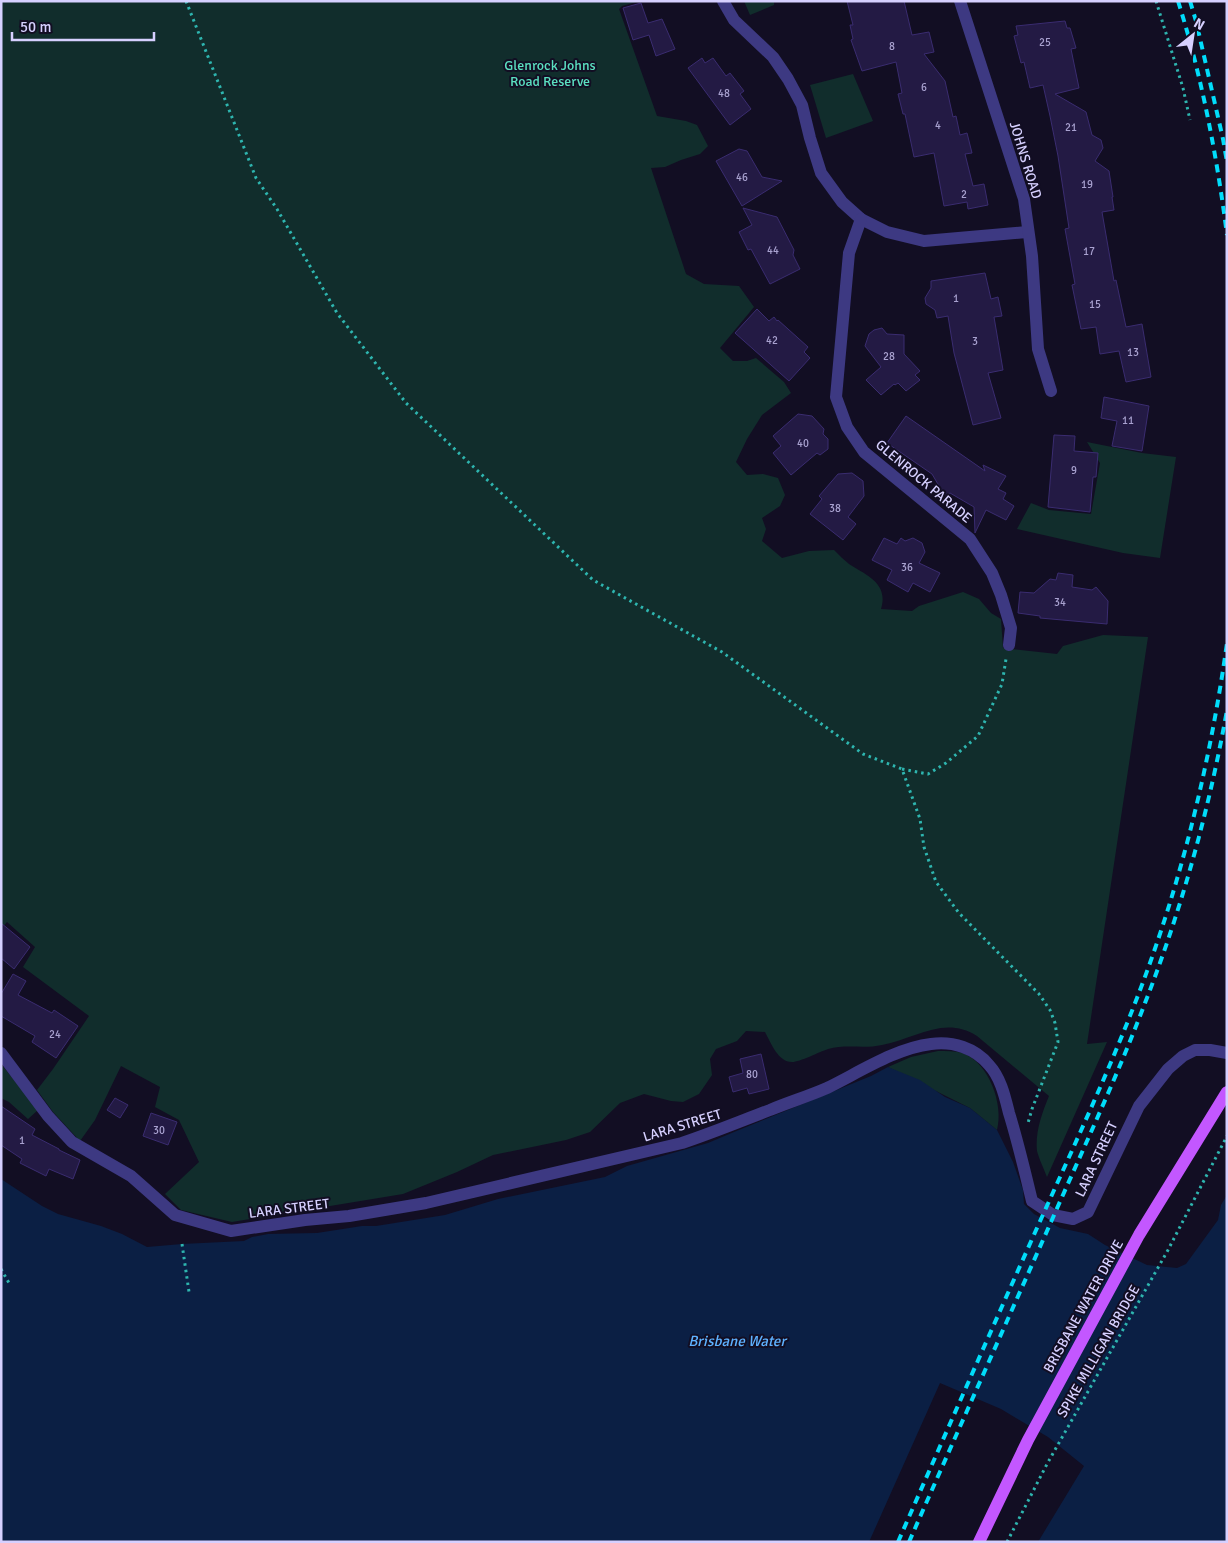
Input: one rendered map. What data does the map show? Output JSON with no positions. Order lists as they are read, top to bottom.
{
  "streets": {
    "main road": ["BRISBANE WATER DRIVE"],
    "street": ["JOHNS ROAD", "GLENROCK PARADE", "LARA STREET"],
    "path": ["SPIKE MILLIGAN BRIDGE"]
  },
  "water": ["Brisbane Water"],
  "parks": ["Glenrock Johns Road Reserve"],
  "house_numbers": [
    "25",
    "8",
    "6",
    "48",
    "4",
    "21",
    "46",
    "19",
    "2",
    "44",
    "17",
    "1",
    "15",
    "42",
    "3",
    "13",
    "28",
    "11",
    "40",
    "9",
    "38",
    "36",
    "34",
    "24",
    "80",
    "30",
    "1"
  ],
  "scale_bar": "50 m",
  "north": "top right"
}
